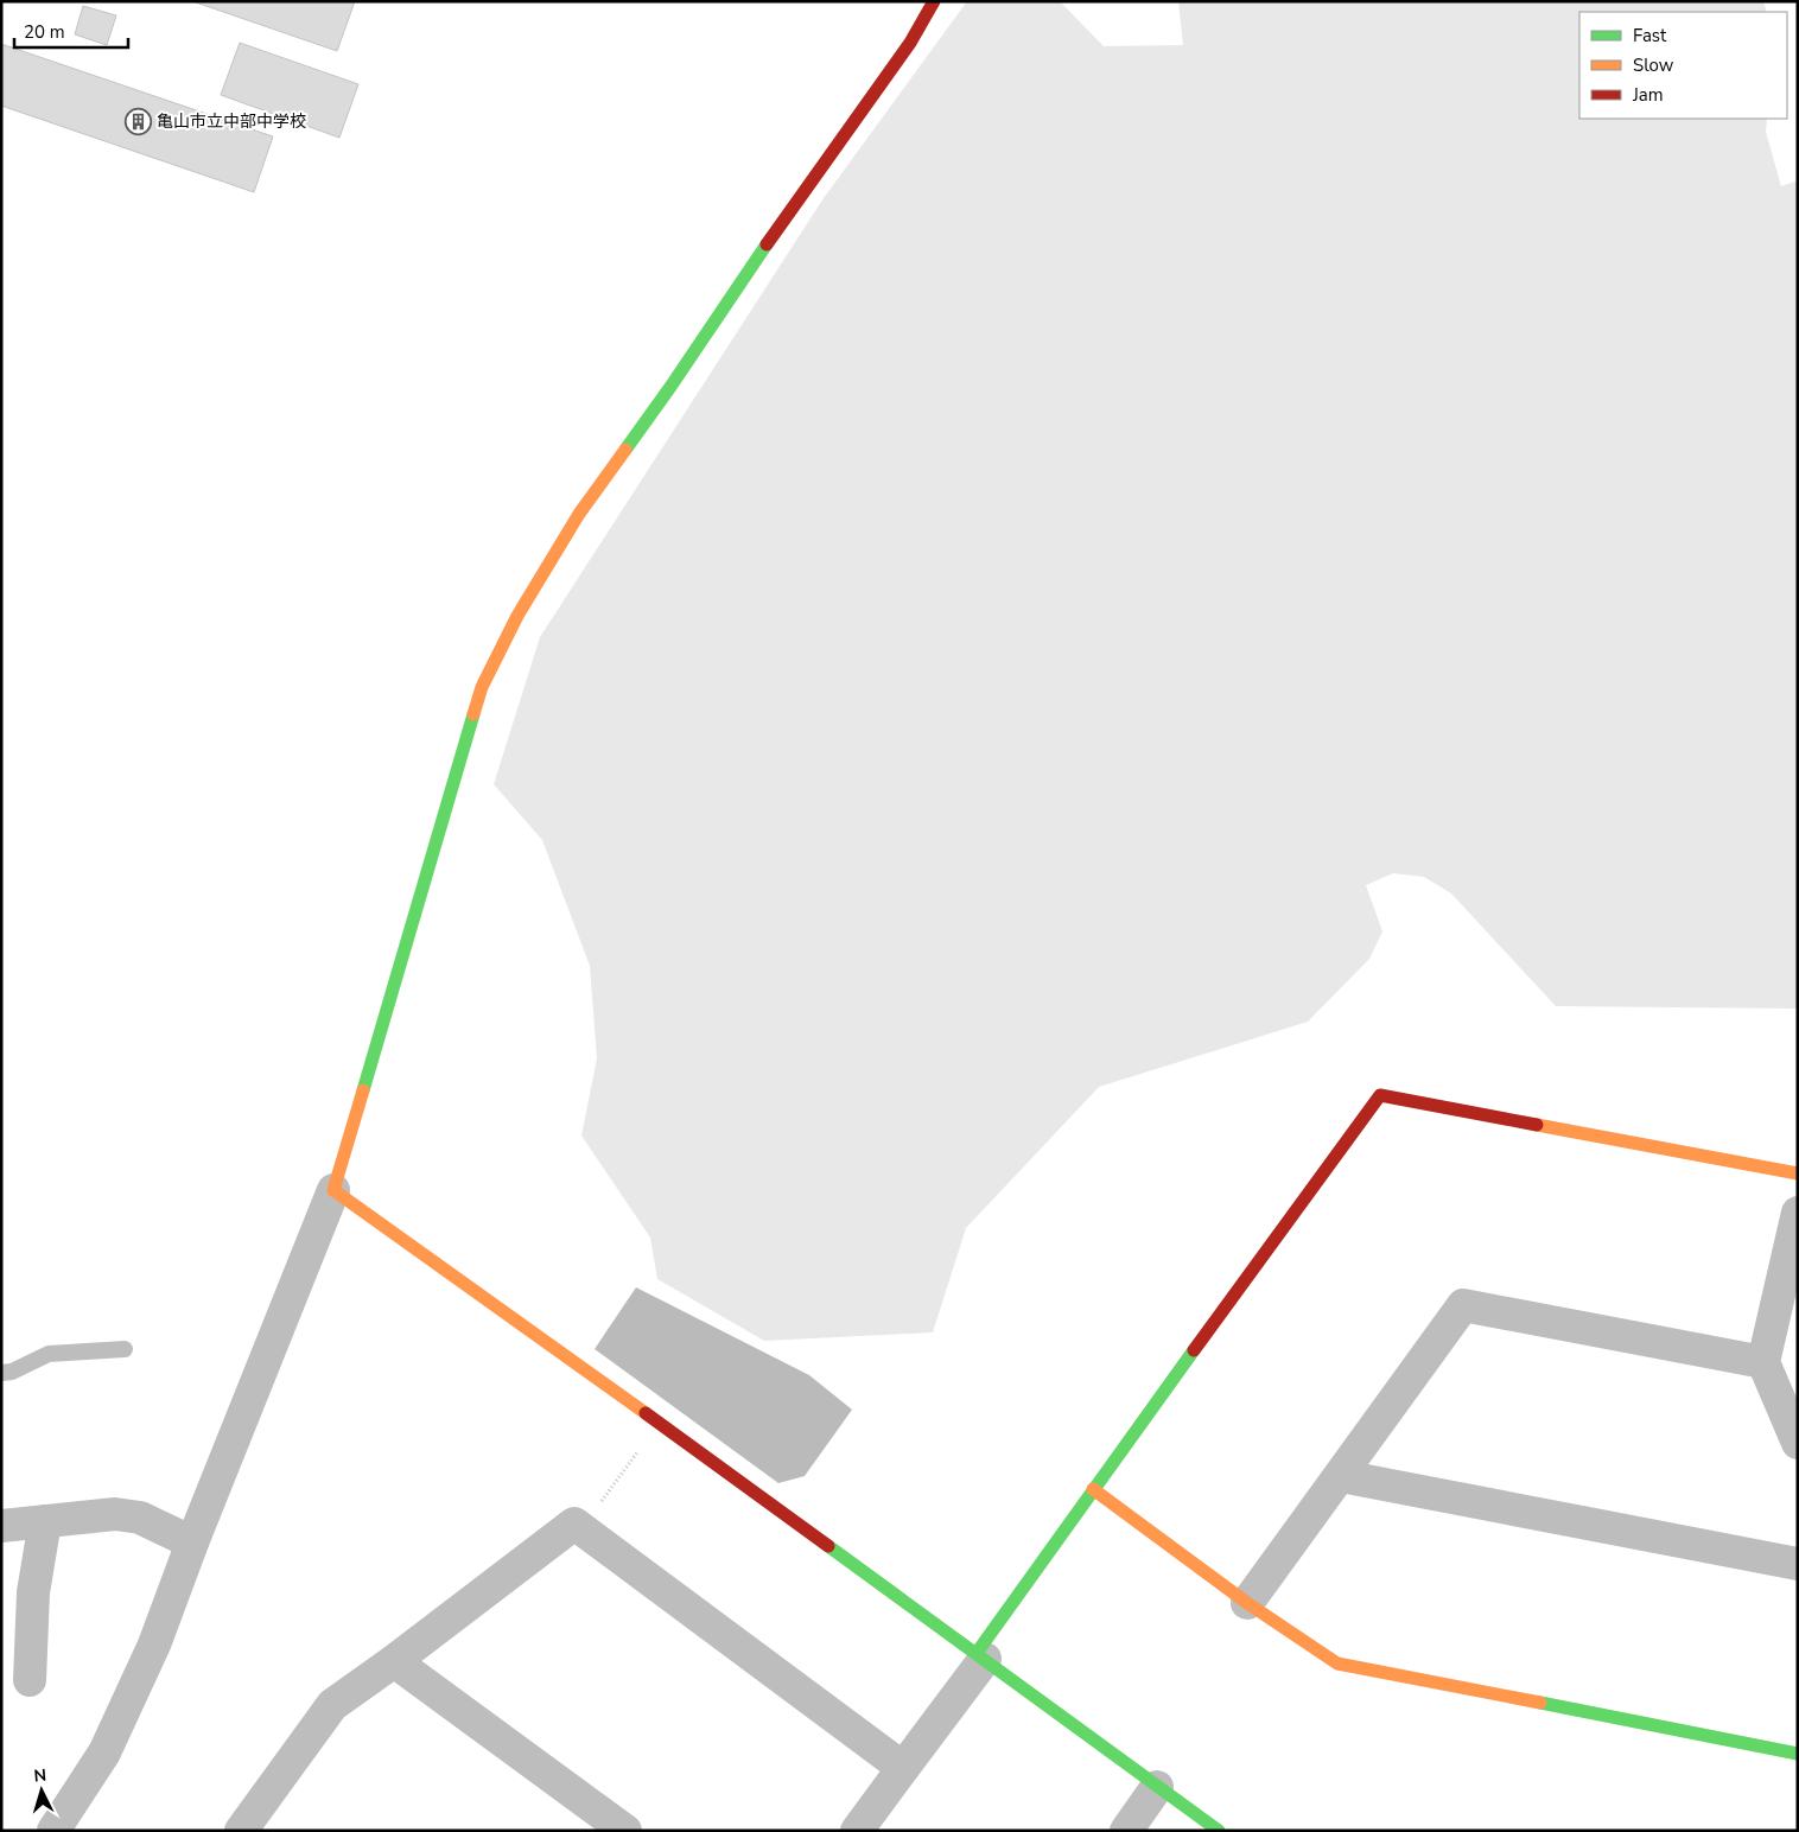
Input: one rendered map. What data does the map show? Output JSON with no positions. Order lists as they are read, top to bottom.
{
  "places": {
    "building": ["亀山市立中部中学校"]
  },
  "legend": ["Fast", "Slow", "Jam"],
  "scale_bar": "20 m",
  "north": "top"
}
